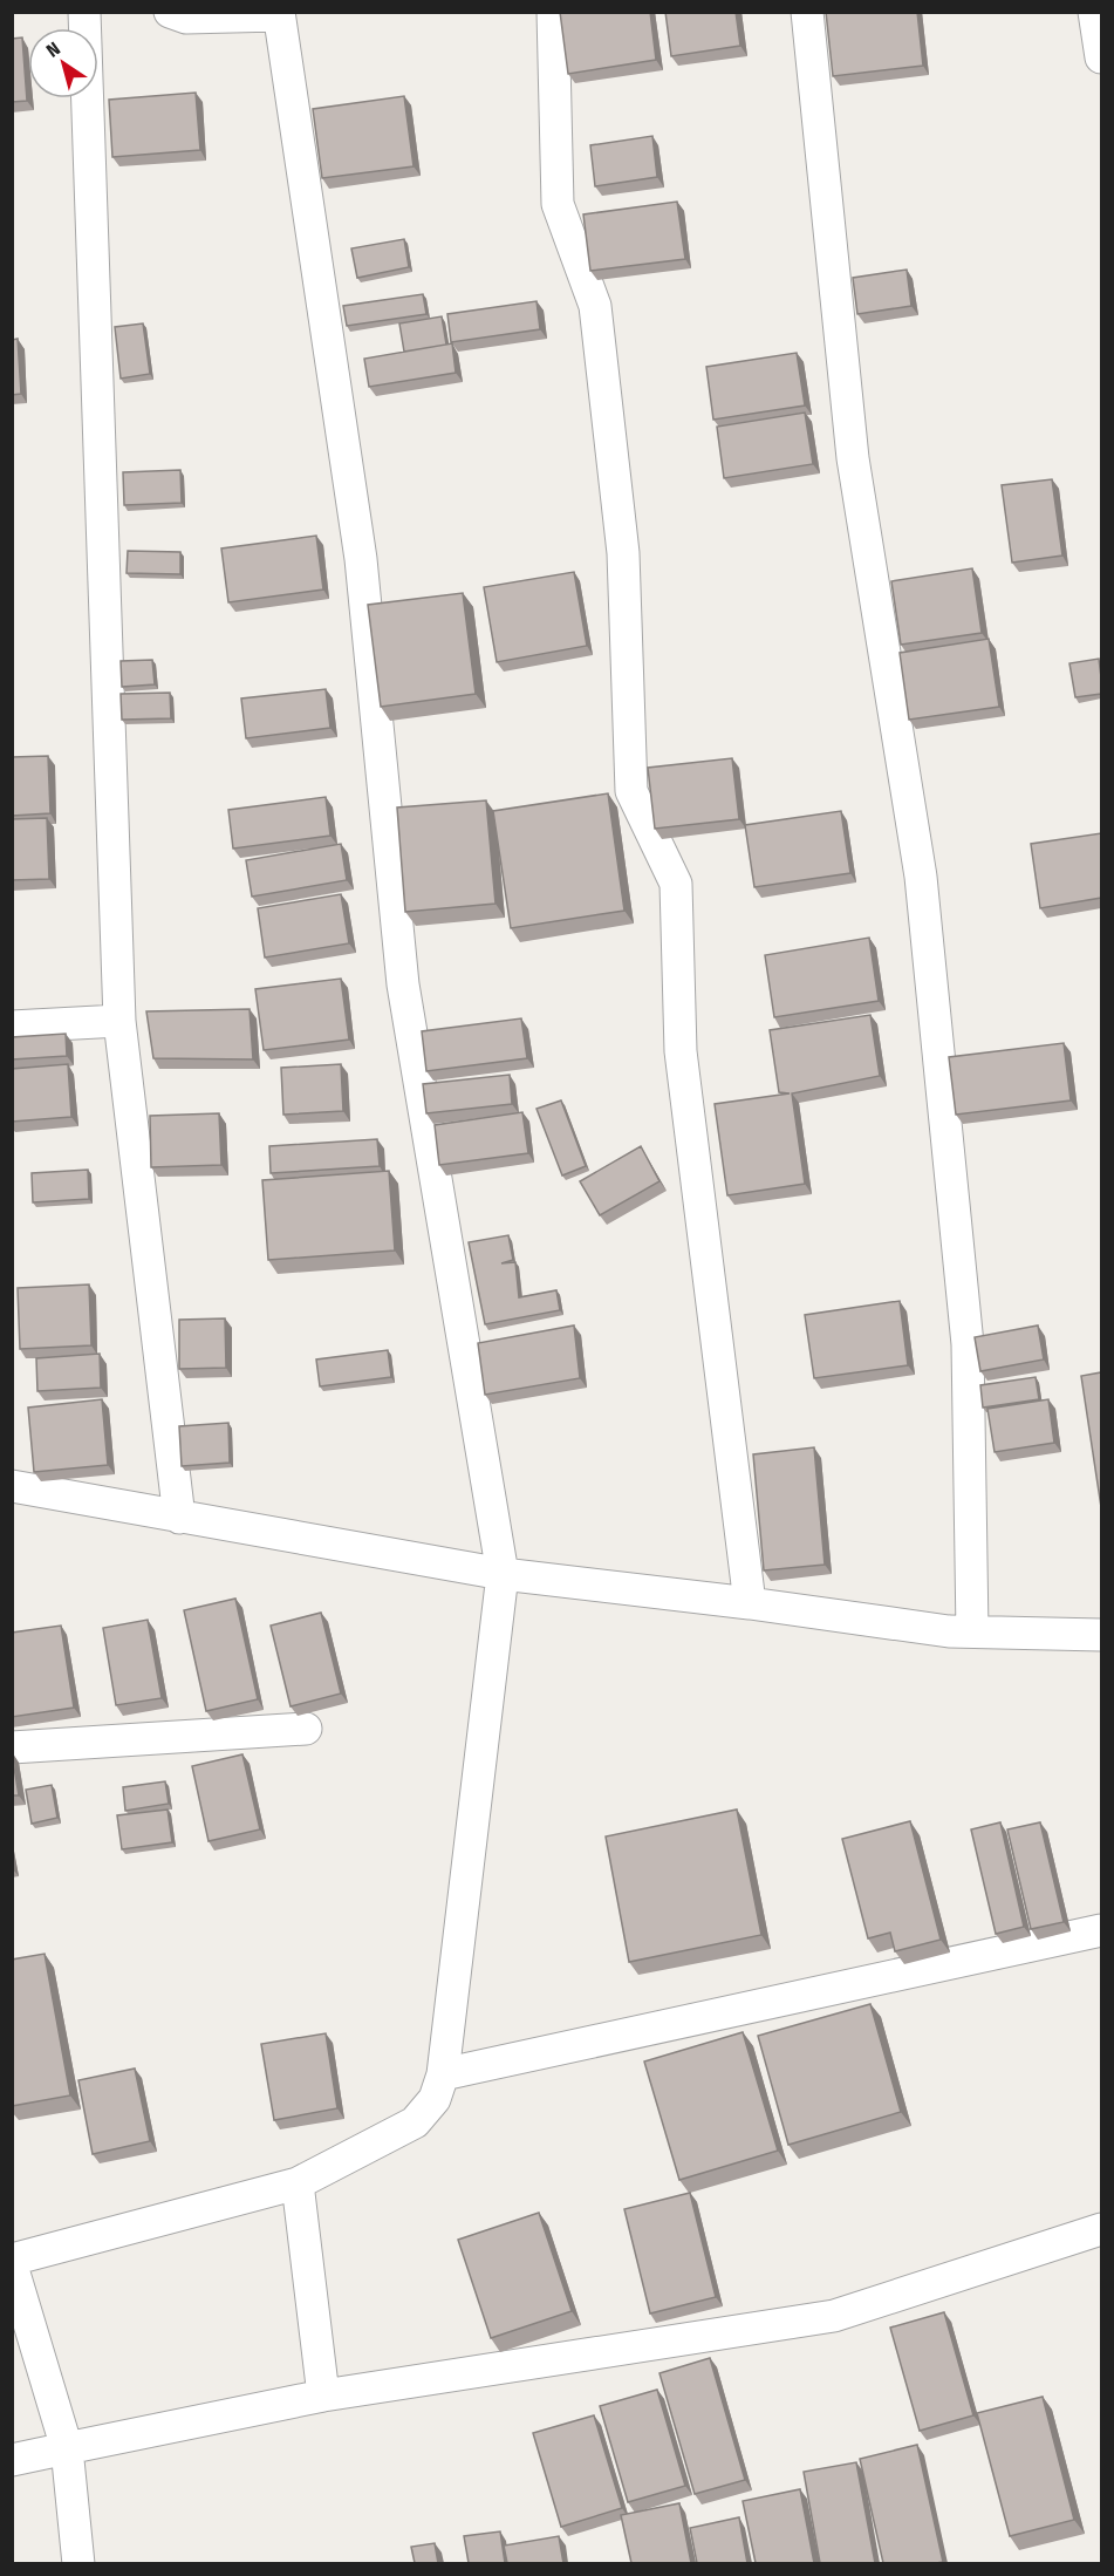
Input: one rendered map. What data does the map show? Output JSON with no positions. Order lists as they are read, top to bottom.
{
  "north": "top left"
}
